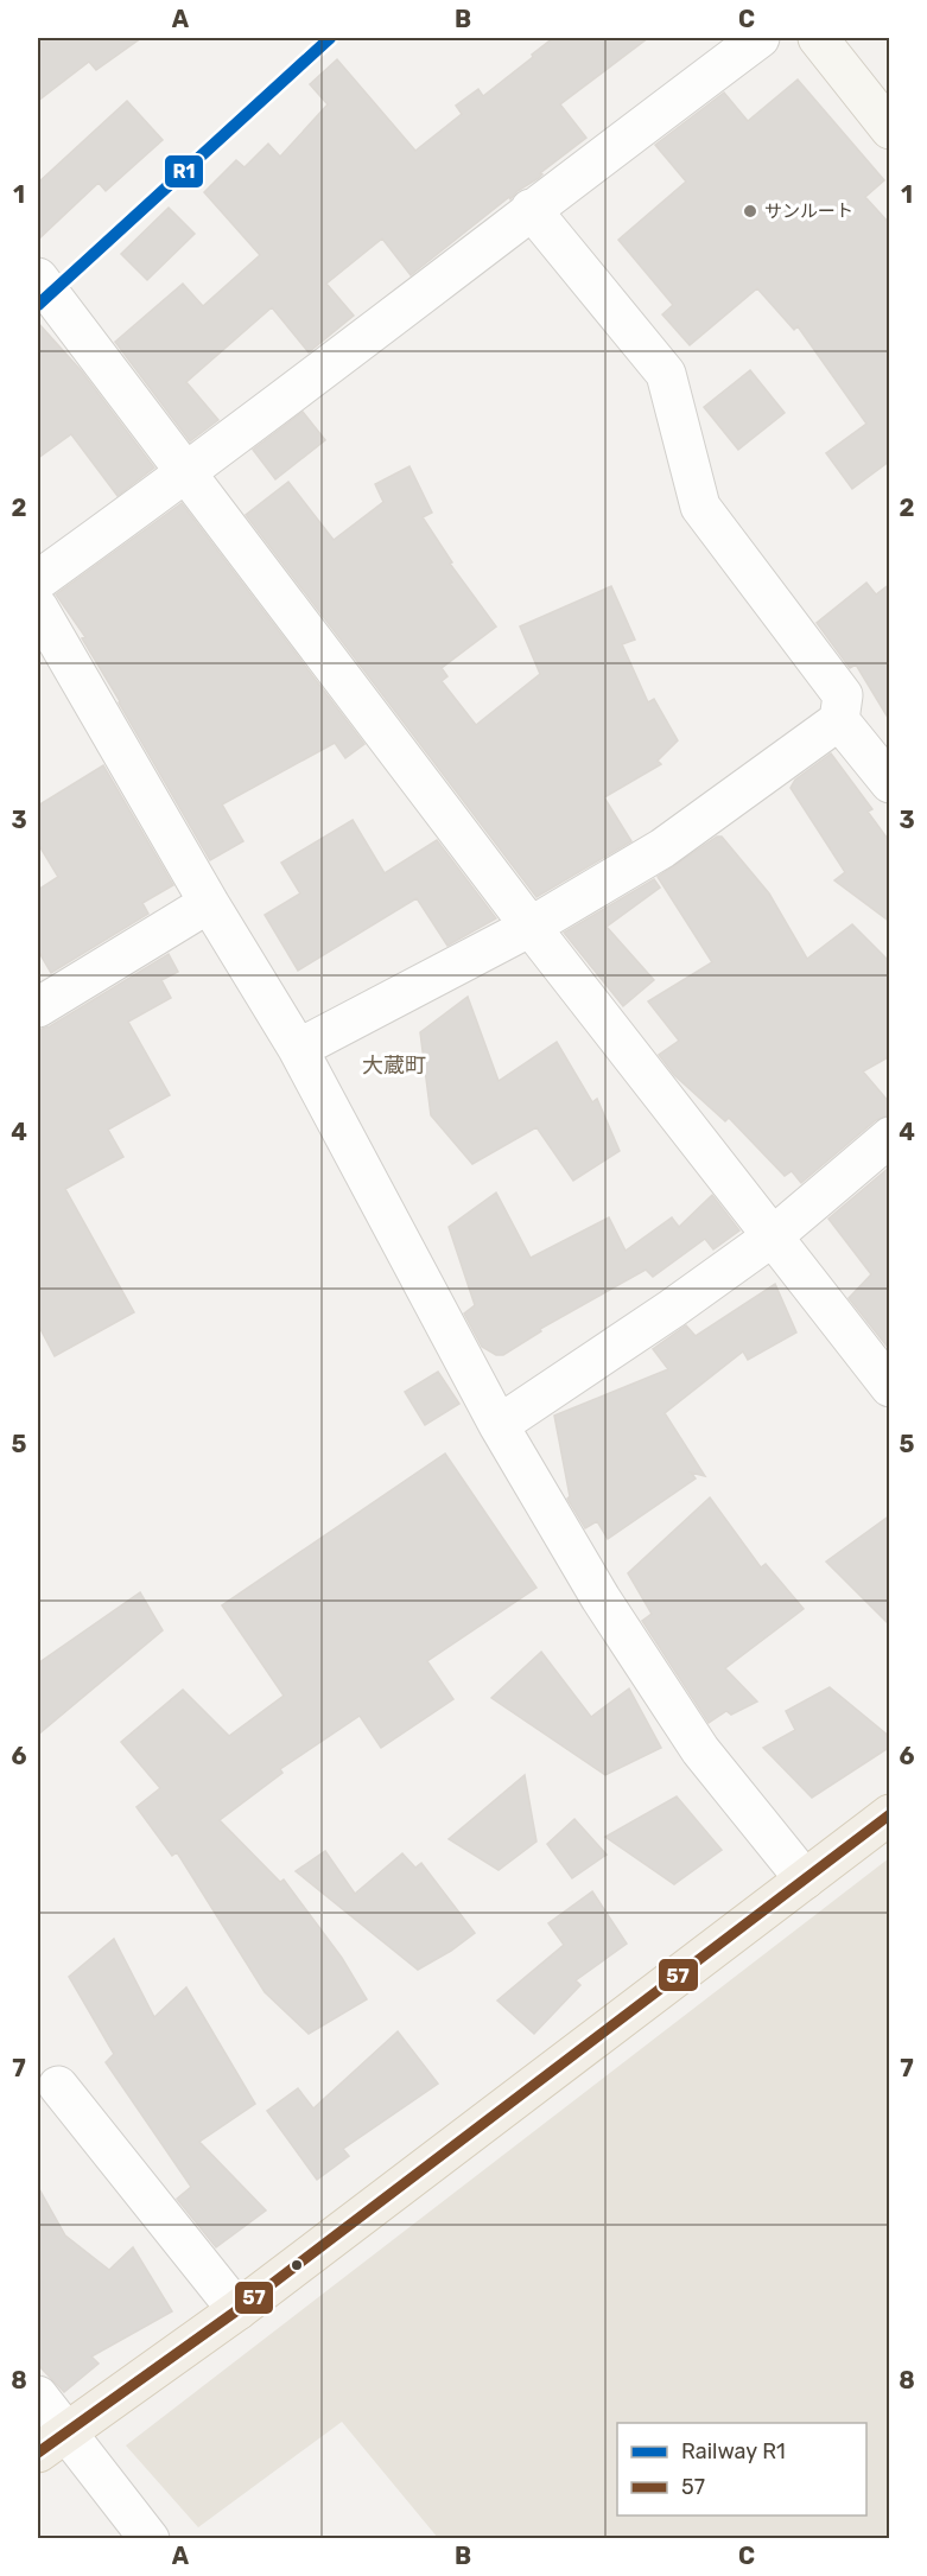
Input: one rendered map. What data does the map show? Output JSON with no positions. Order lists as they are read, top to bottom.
{
  "districts": ["大蔵町"],
  "places": ["サンルート"],
  "lines": ["rail line R1", "transit line 57"],
  "legend": ["Railway R1", "57"],
  "grid": {
    "columns": ["A", "B", "C"],
    "rows": [
      "1",
      "2",
      "3",
      "4",
      "5",
      "6",
      "7",
      "8"
    ]
  }
}
